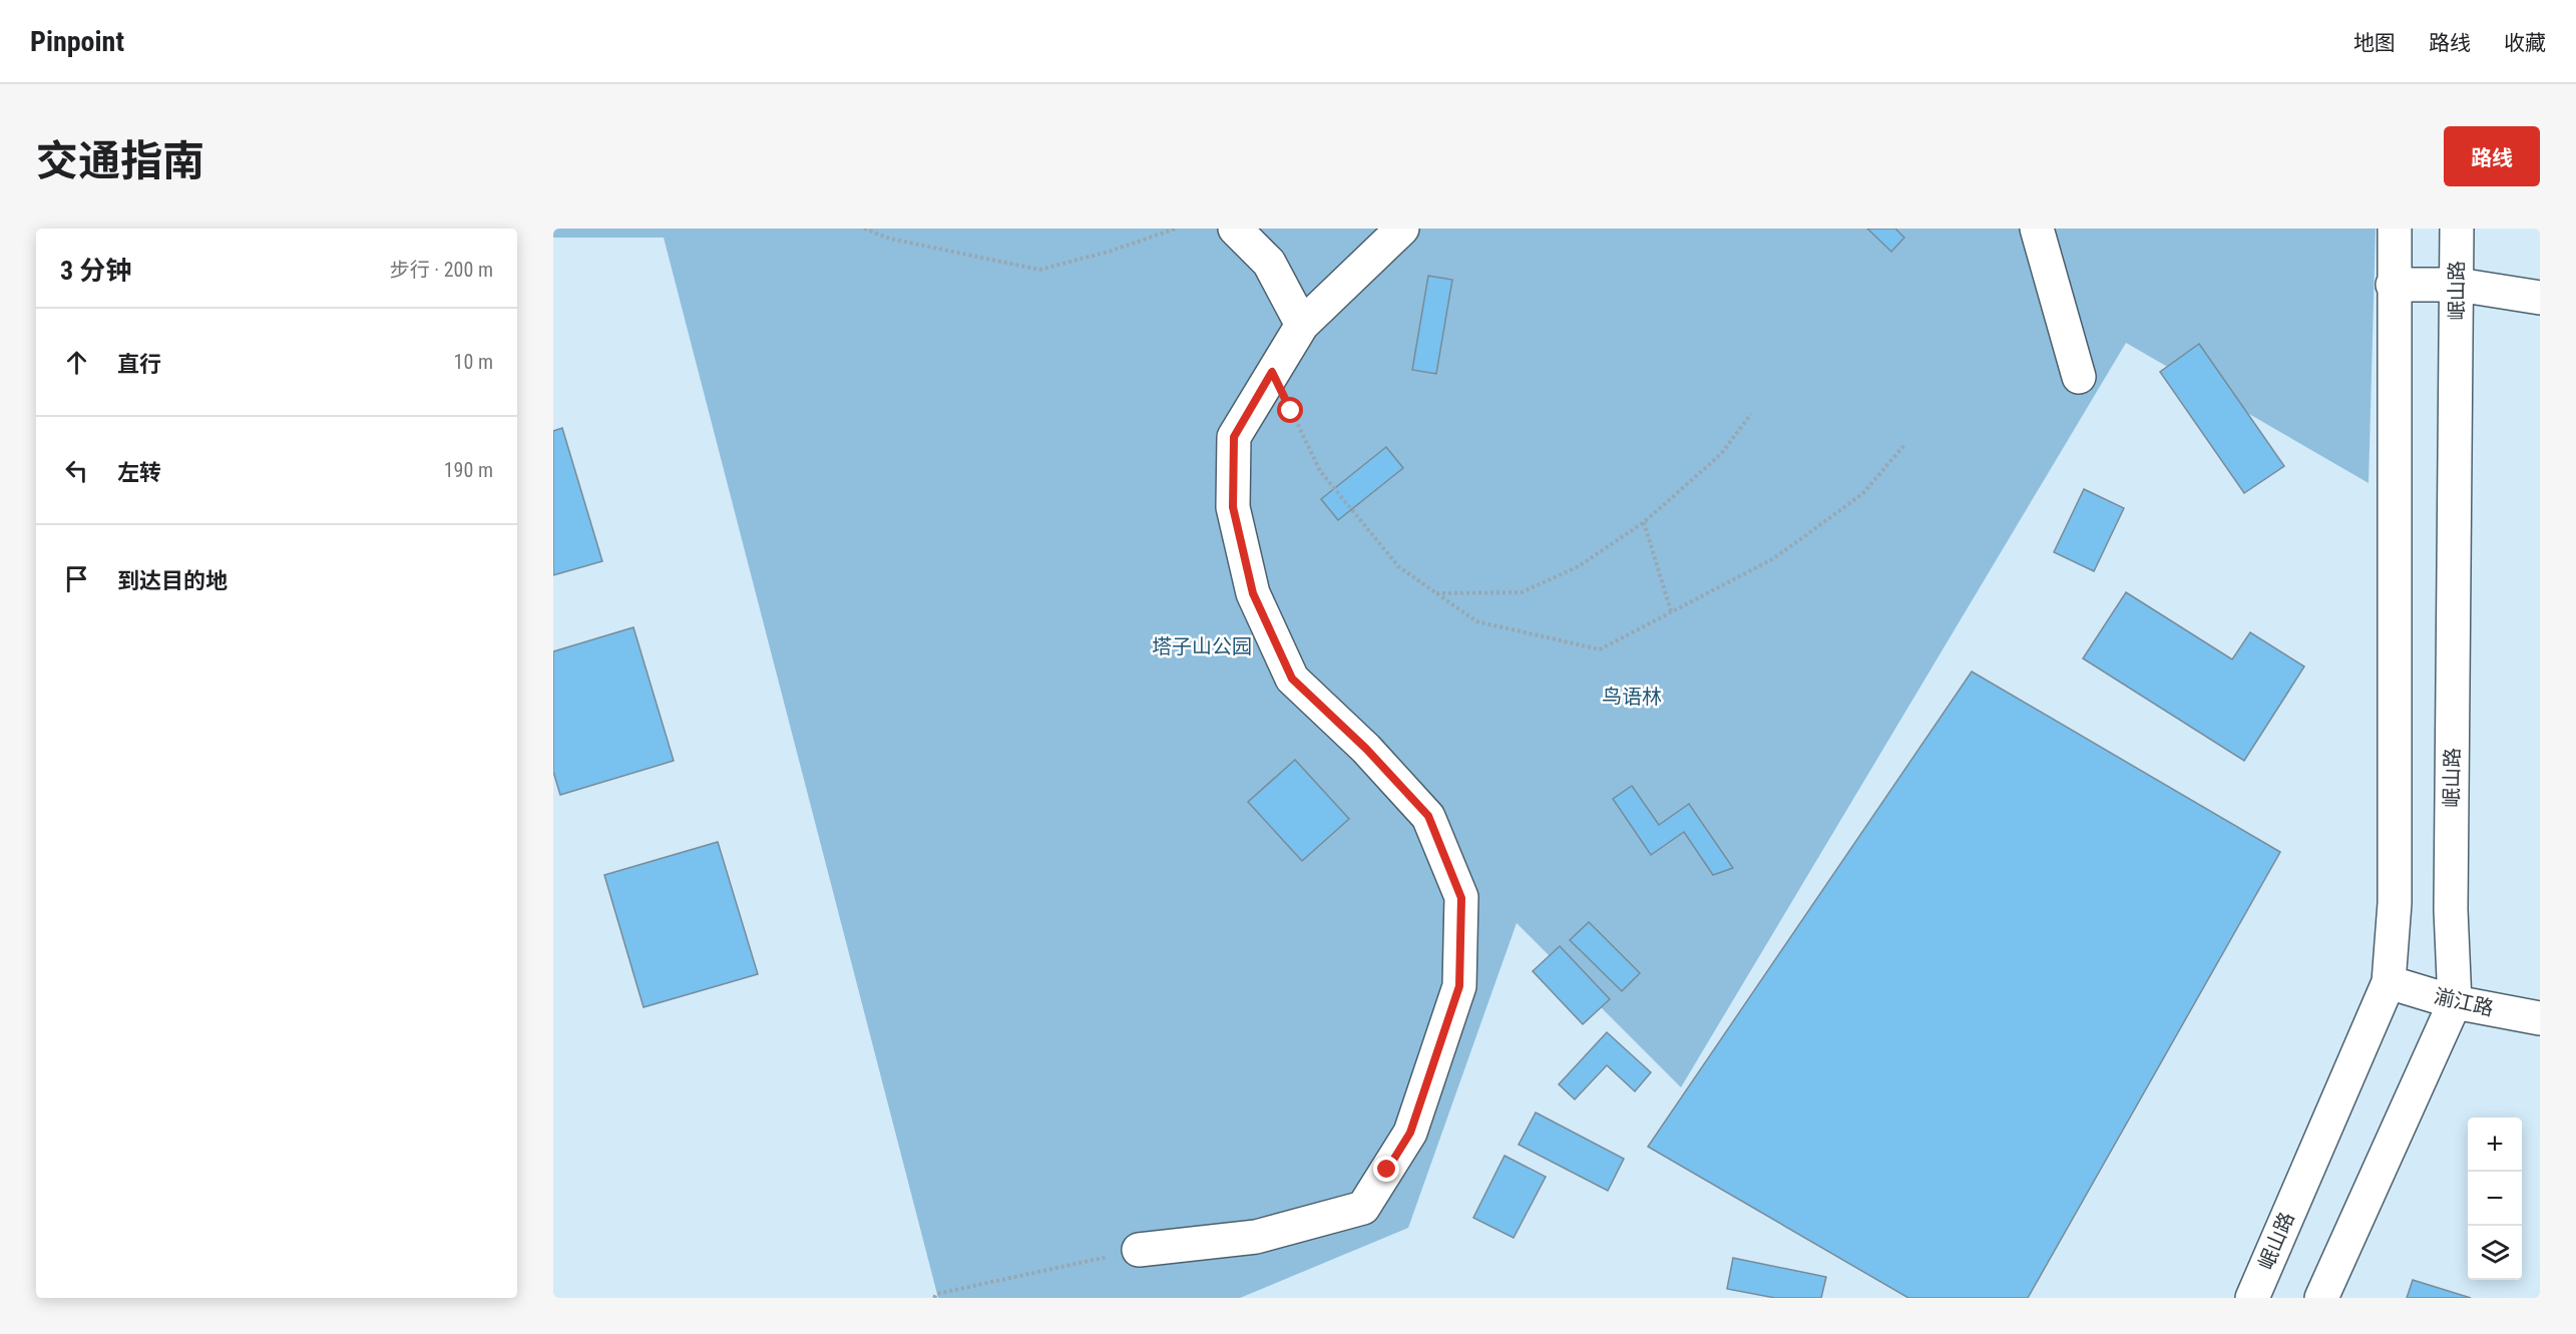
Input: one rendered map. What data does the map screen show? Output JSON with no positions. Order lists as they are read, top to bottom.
{
  "streets": {
    "street": ["岷山路", "湔江路"]
  },
  "crossings": [
    ["岷山路", "湔江路"]
  ],
  "parks": ["塔子山公园", "鸟语林"],
  "page": {
    "header": "Pinpoint",
    "nav": ["地图", "路线", "收藏"],
    "title": "交通指南",
    "buttons": "路线",
    "heading": ["3 分钟", "步行 · 200 m"],
    "list": [
      ["直行", "10 m"],
      ["左转", "190 m"],
      "到达目的地"
    ],
    "map_buttons": ["+", "−"]
  }
}
